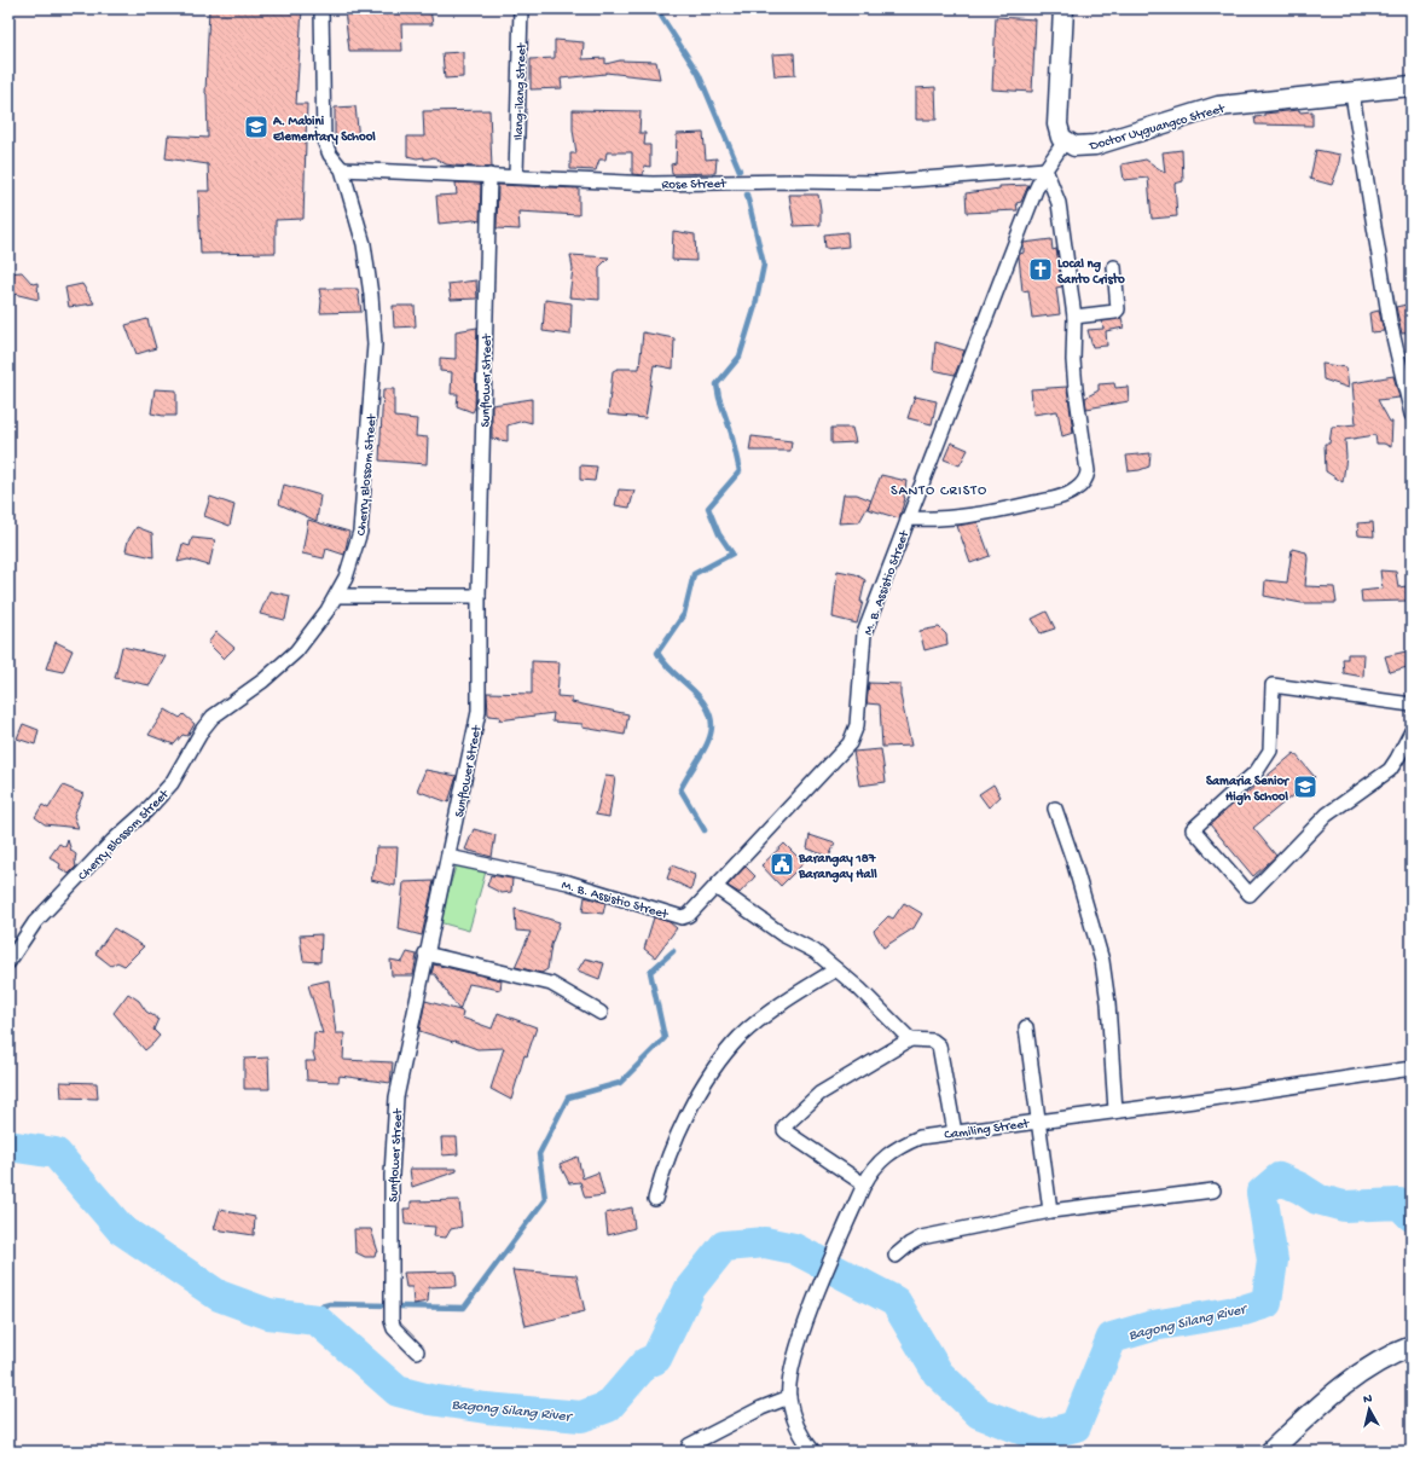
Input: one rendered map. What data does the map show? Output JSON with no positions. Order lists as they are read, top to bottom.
{
  "streets": {
    "main road": ["Doctor Uyguangco Street"],
    "street": [
      "Ilang-ilang Street",
      "Rose Street",
      "Sunflower Street",
      "Cherry Blossom Street",
      "M. B. Assistio Street",
      "Camiling Street"
    ]
  },
  "crossings": [
    ["Ilang-ilang Street", "Rose Street"],
    ["Doctor Uyguangco Street", "M. B. Assistio Street"],
    ["Rose Street", "Sunflower Street"],
    ["Rose Street", "Cherry Blossom Street"],
    ["Rose Street", "M. B. Assistio Street"],
    ["Sunflower Street", "M. B. Assistio Street"]
  ],
  "districts": ["SANTO CRISTO"],
  "water": ["Bagong Silang River"],
  "places": {
    "school or university": ["A. Mabini Elementary School", "Samaria Senior High School"],
    "church": ["Local ng Santo Cristo"],
    "public building": ["Barangay 187 Barangay Hall"]
  },
  "north": "top"
}
